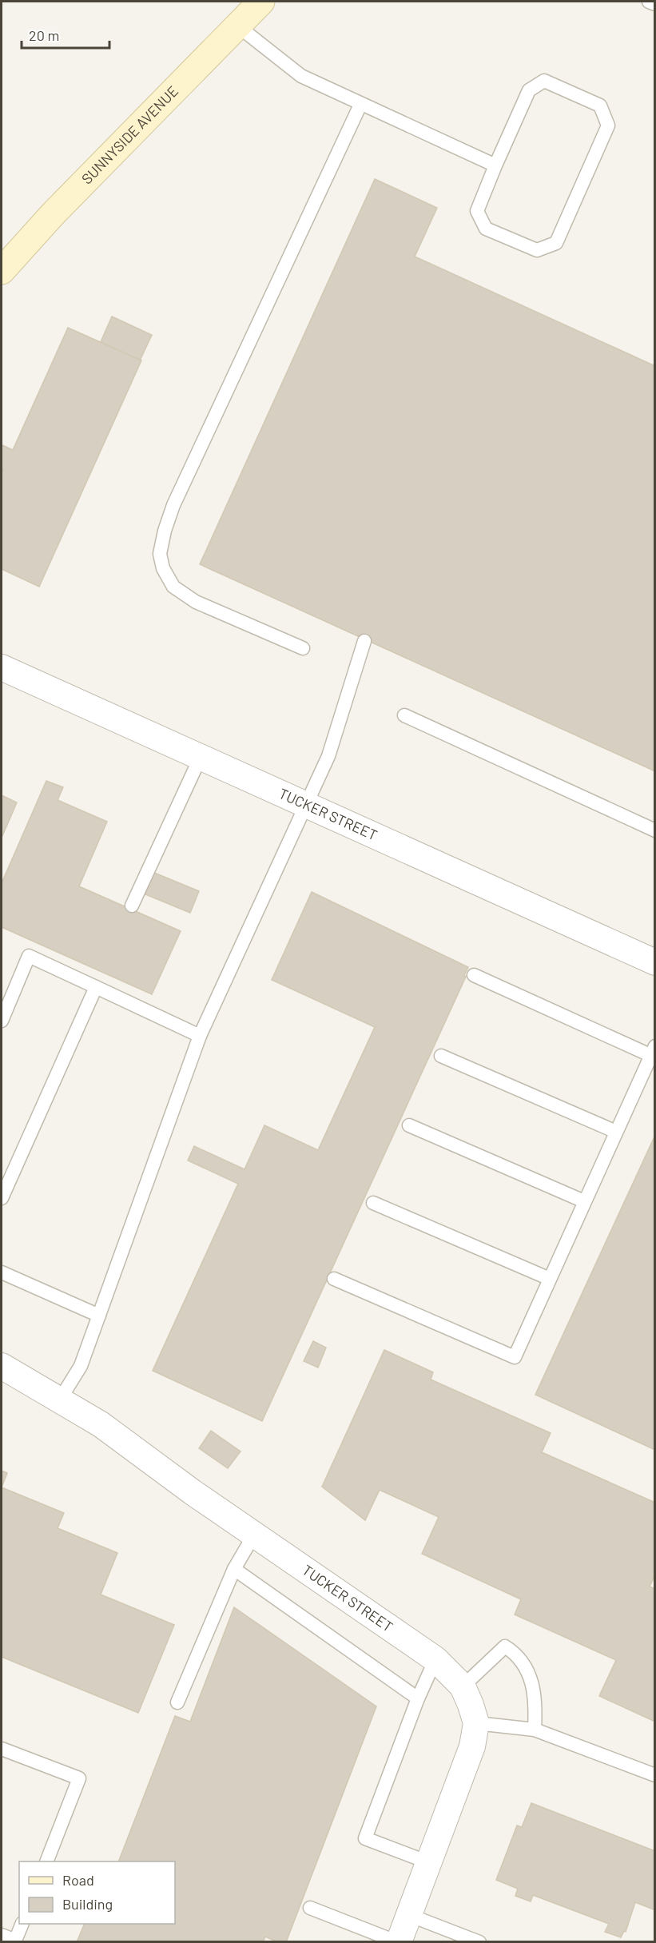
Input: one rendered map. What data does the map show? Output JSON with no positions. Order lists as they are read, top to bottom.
{
  "streets": {
    "street": ["SUNNYSIDE AVENUE", "TUCKER STREET"]
  },
  "legend": ["Road", "Building"],
  "scale_bar": "20 m"
}
